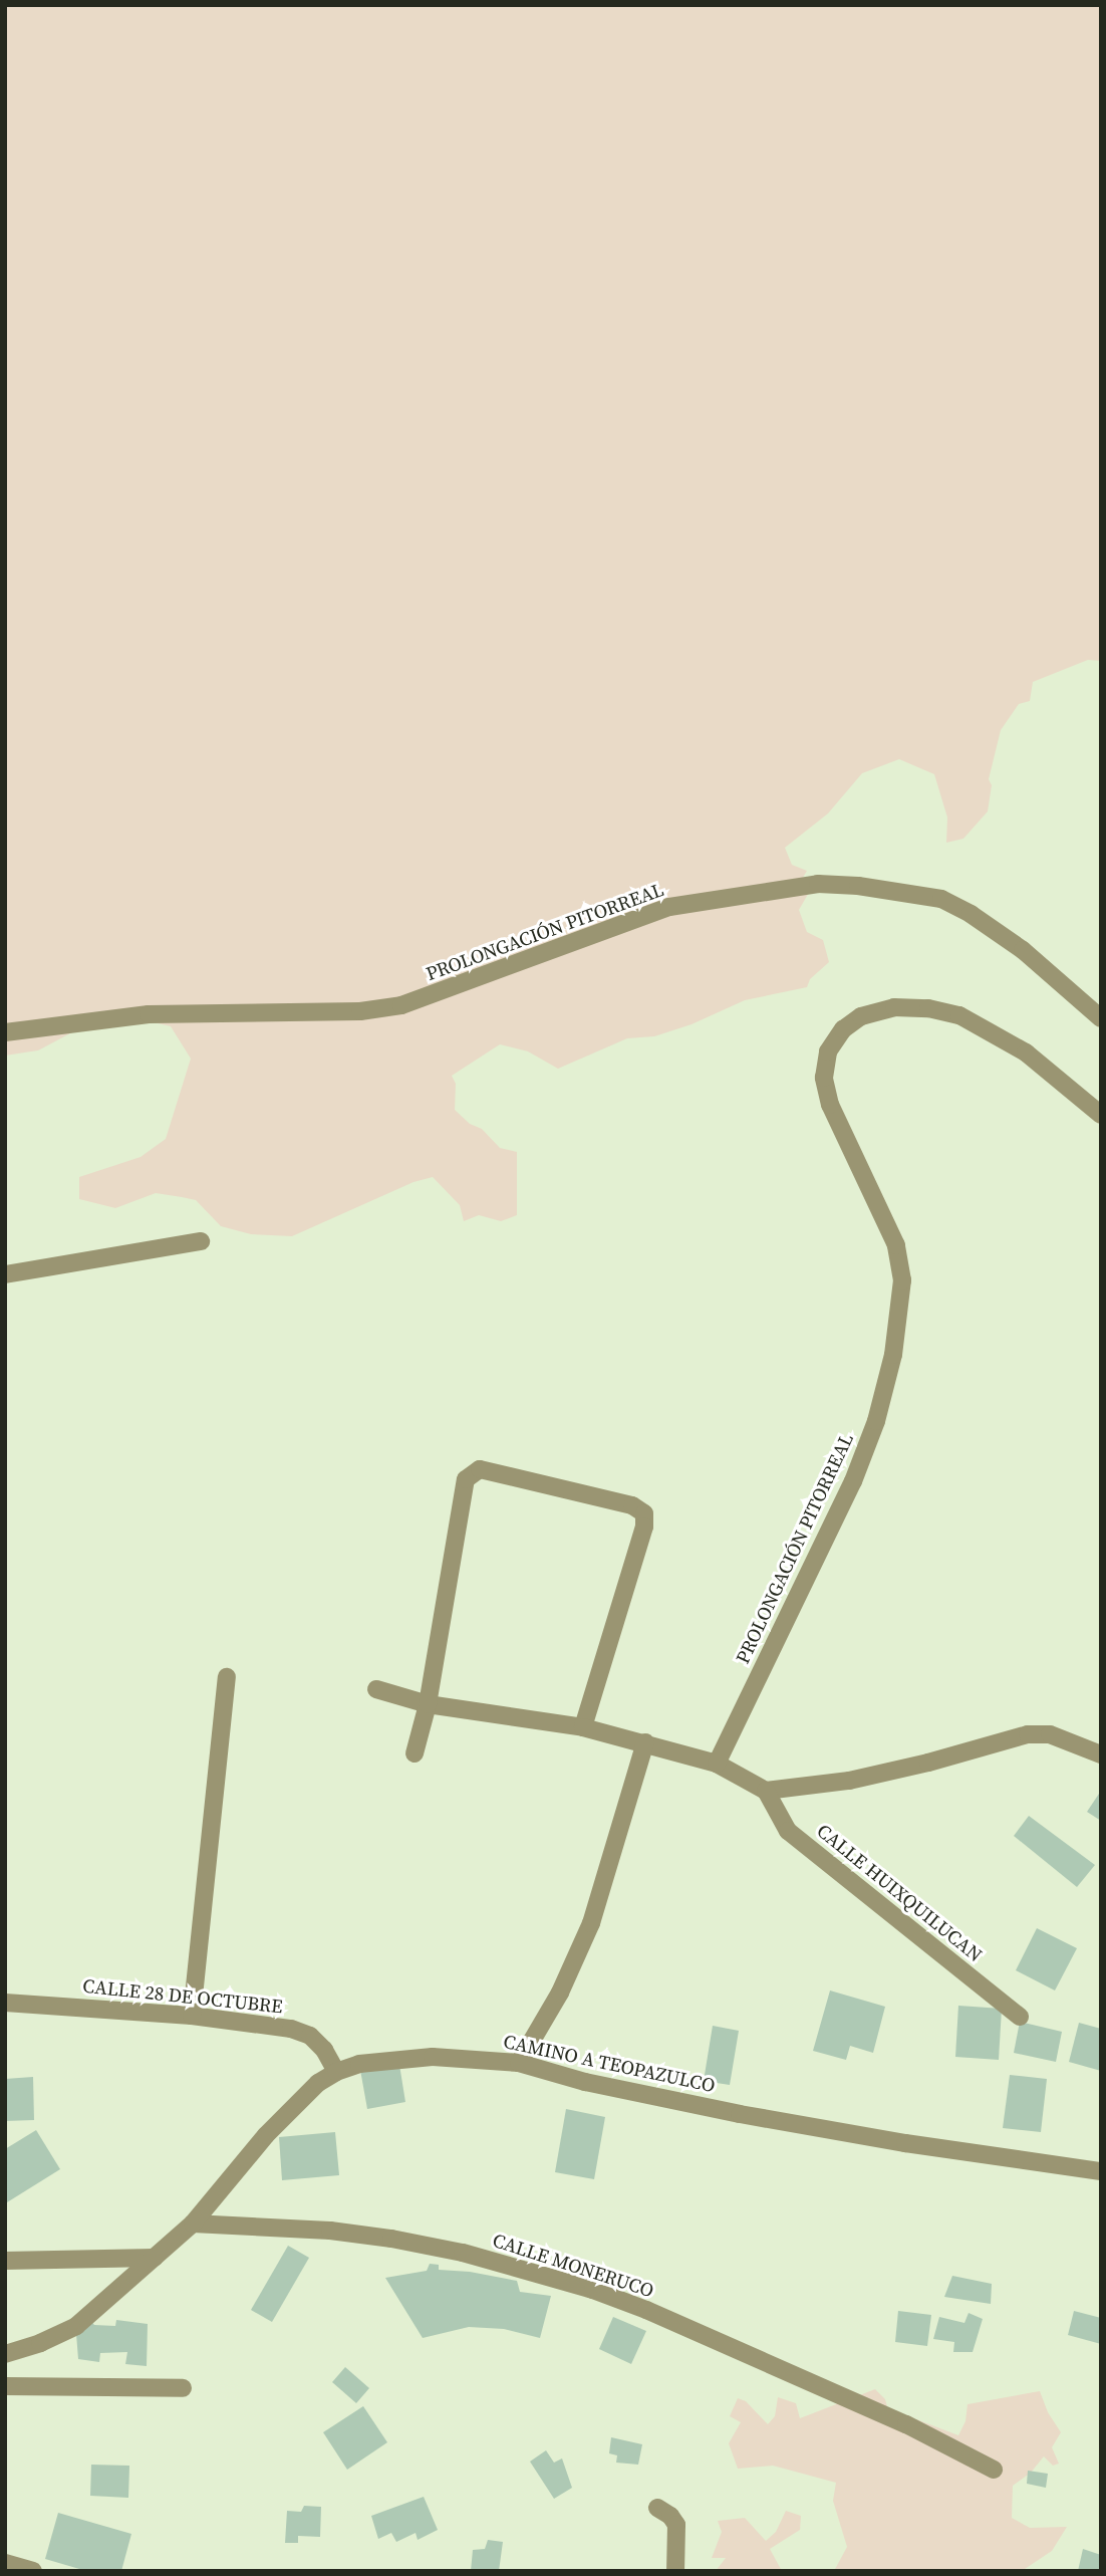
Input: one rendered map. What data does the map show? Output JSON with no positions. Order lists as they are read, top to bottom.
{
  "streets": {
    "street": [
      "PROLONGACIÓN PITORREAL",
      "CALLE HUIXQUILUCAN",
      "CALLE 28 DE OCTUBRE",
      "CAMINO A TEOPAZULCO",
      "CALLE MONERUCO"
    ]
  },
  "crossings": [
    ["CALLE 28 DE OCTUBRE", "CAMINO A TEOPAZULCO"],
    ["CAMINO A TEOPAZULCO", "CALLE MONERUCO"]
  ]
}
